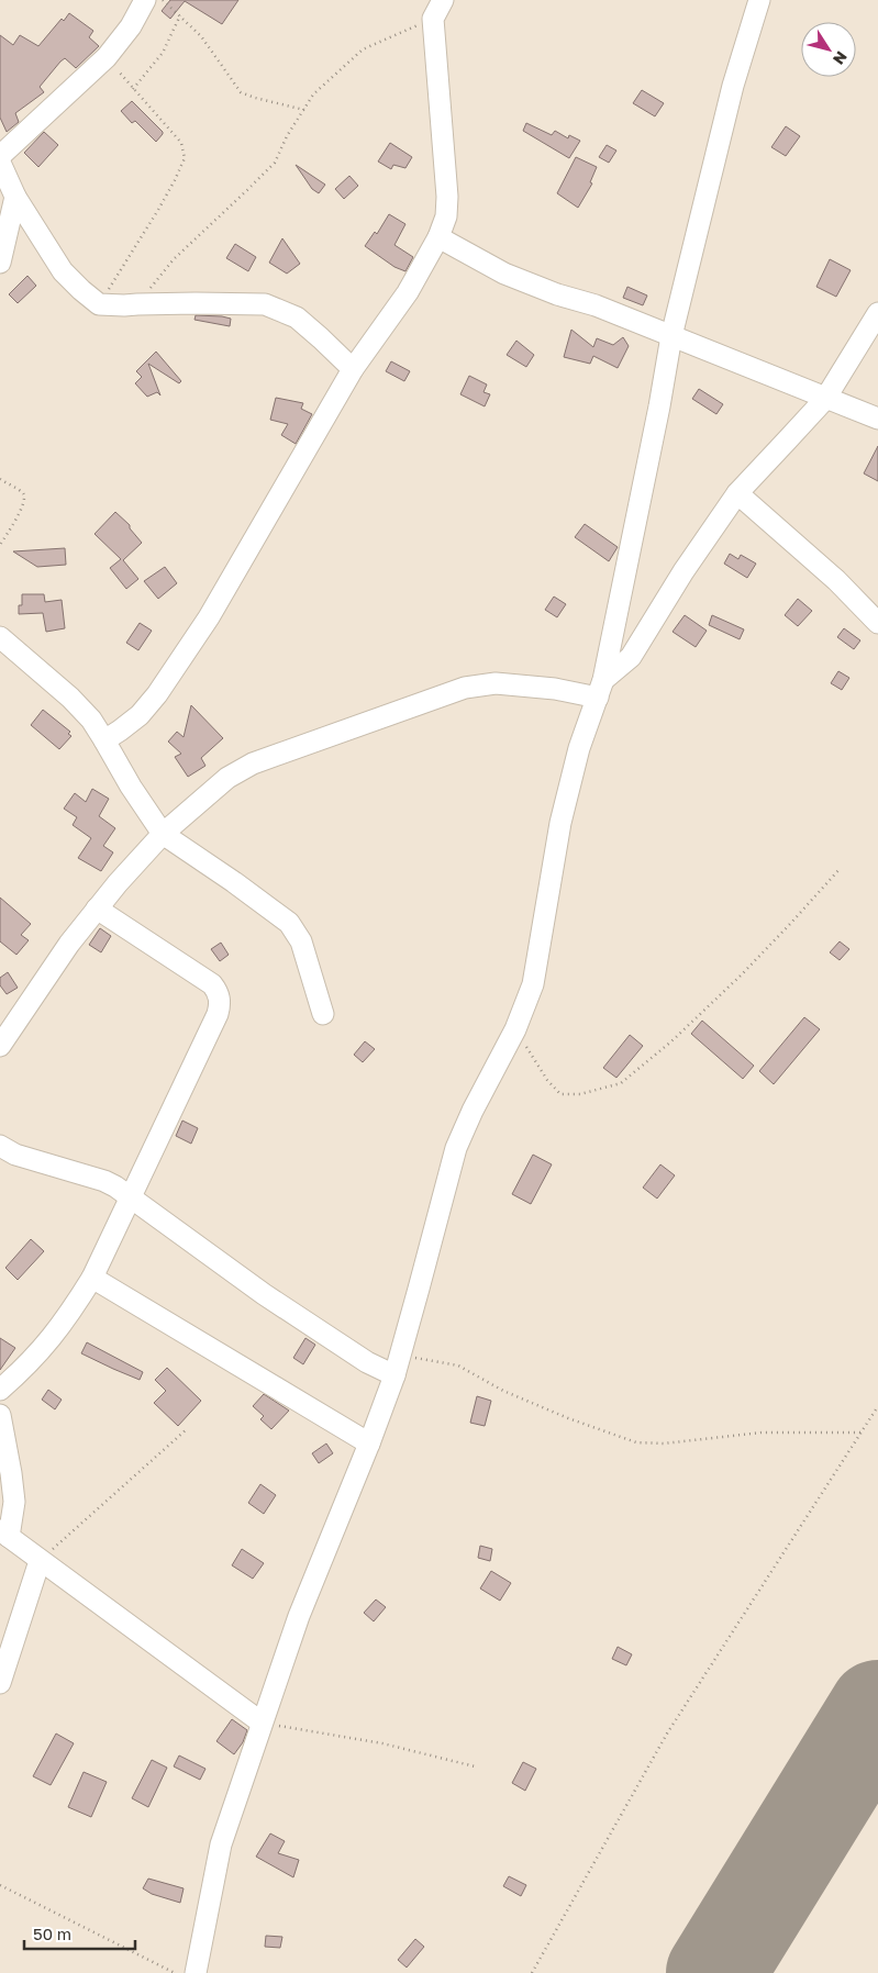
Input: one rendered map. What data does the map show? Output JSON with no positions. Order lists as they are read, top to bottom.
{
  "scale_bar": "50 m",
  "north": "bottom right"
}
